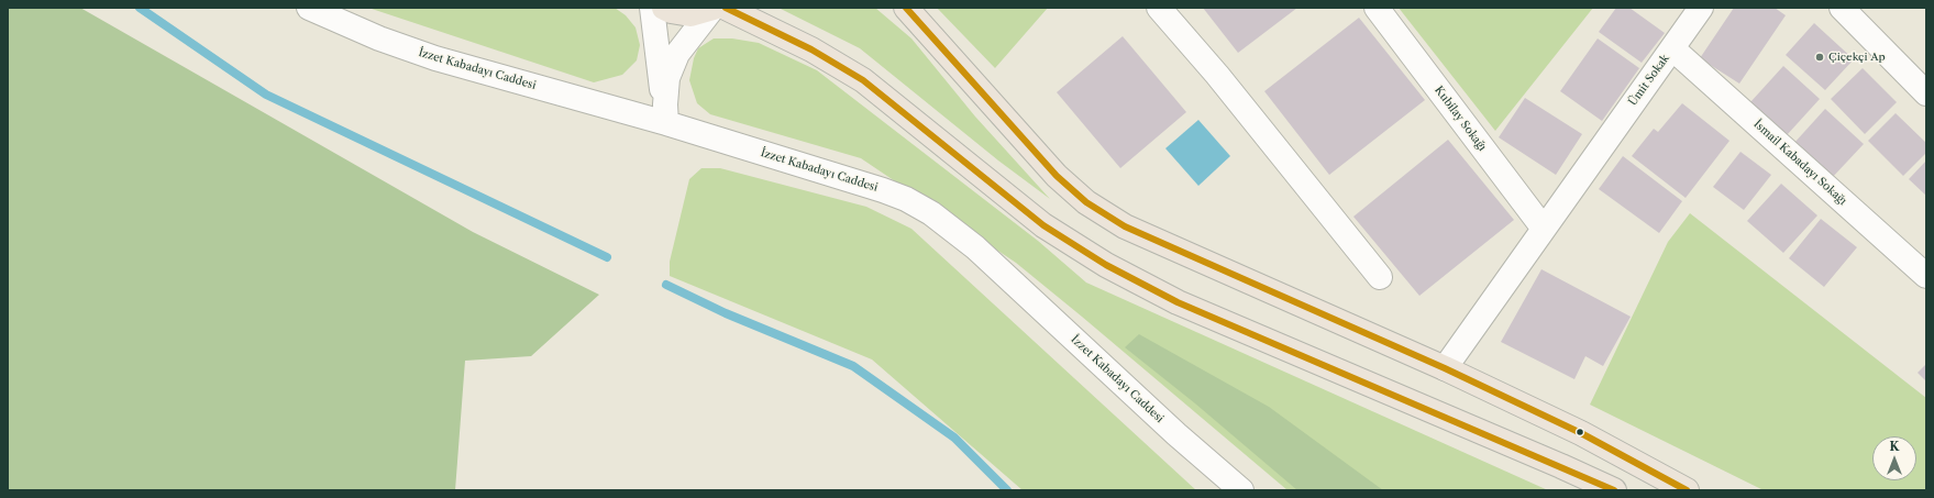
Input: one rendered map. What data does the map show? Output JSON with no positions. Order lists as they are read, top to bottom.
{
  "streets": {
    "street": [
      "İzzet Kabadayı Caddesi",
      "Ümit Sokak",
      "Kubilay Sokağı",
      "İsmail Kabadayı Sokağı"
    ]
  },
  "crossings": [
    ["Ümit Sokak", "Kubilay Sokağı"],
    ["Ümit Sokak", "İsmail Kabadayı Sokağı"]
  ],
  "places": ["Çiçekçi Ap"],
  "north": "top"
}
